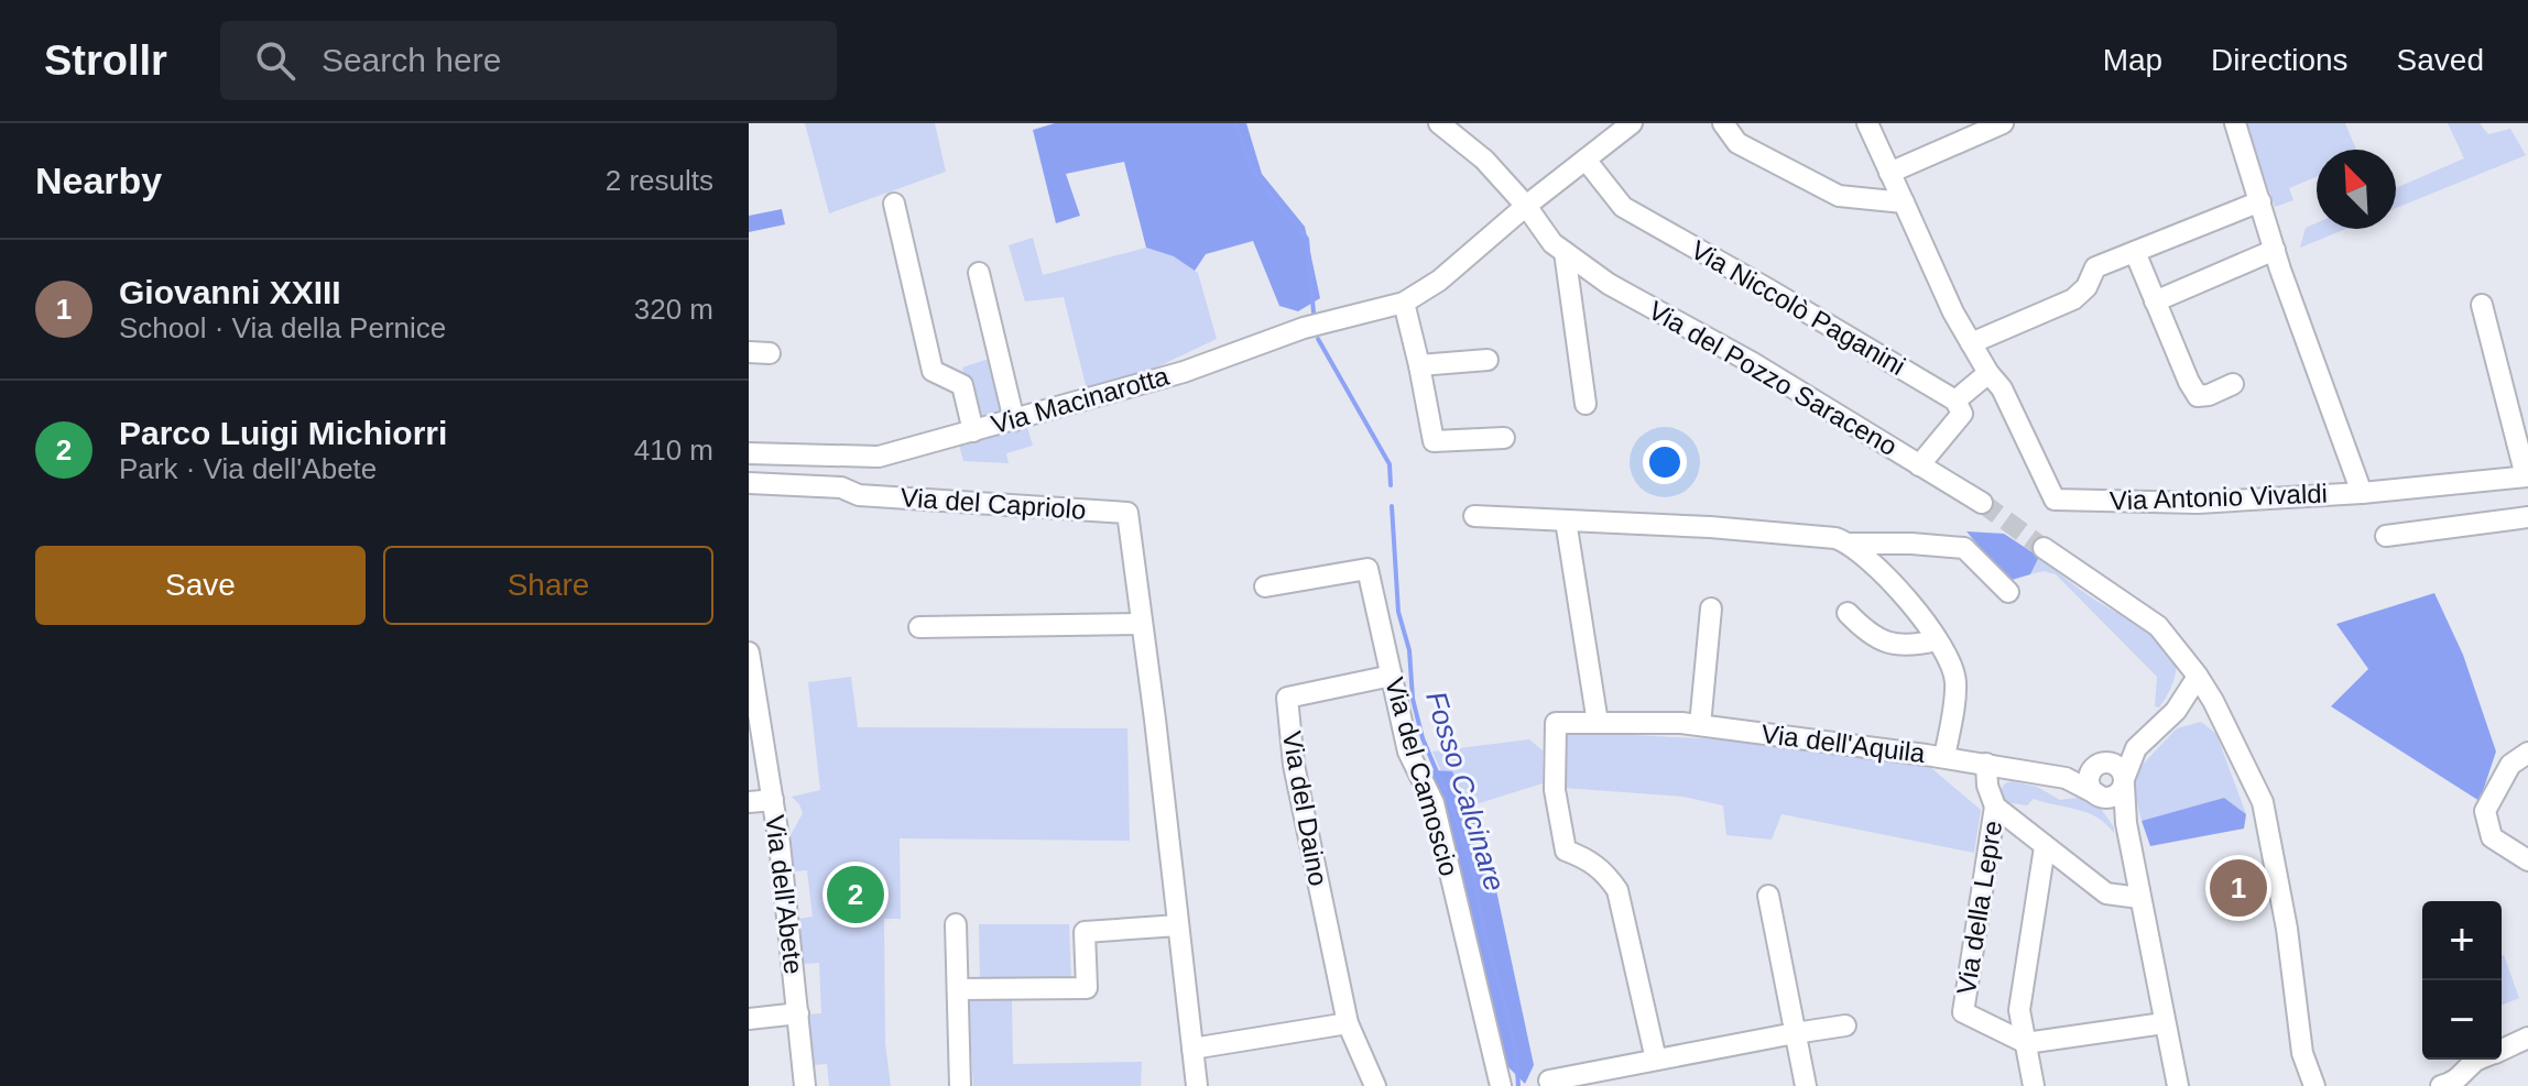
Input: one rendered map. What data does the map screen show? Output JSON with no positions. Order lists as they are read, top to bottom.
{
  "streets": {
    "street": [
      "Via Niccolò Paganini",
      "Via del Pozzo Saraceno",
      "Via Macinarotta",
      "Via Antonio Vivaldi",
      "Via del Capriolo",
      "Via dell'Aquila",
      "Via del Camoscio",
      "Via del Daino",
      "Via dell'Abete",
      "Via della Lepre"
    ]
  },
  "crossings": [
    ["Via Niccolò Paganini", "Via Macinarotta"],
    ["Via del Pozzo Saraceno", "Via Macinarotta"],
    ["Via del Camoscio", "Via del Daino"]
  ],
  "water": ["Fosso Calcinare"],
  "north": "top left",
  "page": {
    "header": "Strollr",
    "search": "Search here",
    "nav": ["Map", "Directions", "Saved"],
    "heading": ["Nearby", "2 results"],
    "list": [
      {
        "mark": "1",
        "name": "Giovanni XXIII",
        "note": "School · Via della Pernice",
        "value": "320 m"
      },
      {
        "mark": "2",
        "name": "Parco Luigi Michiorri",
        "note": "Park · Via dell'Abete",
        "value": "410 m"
      }
    ],
    "buttons": ["Save", "Share"],
    "pins": ["1", "2"],
    "map_buttons": ["+", "−"]
  }
}
